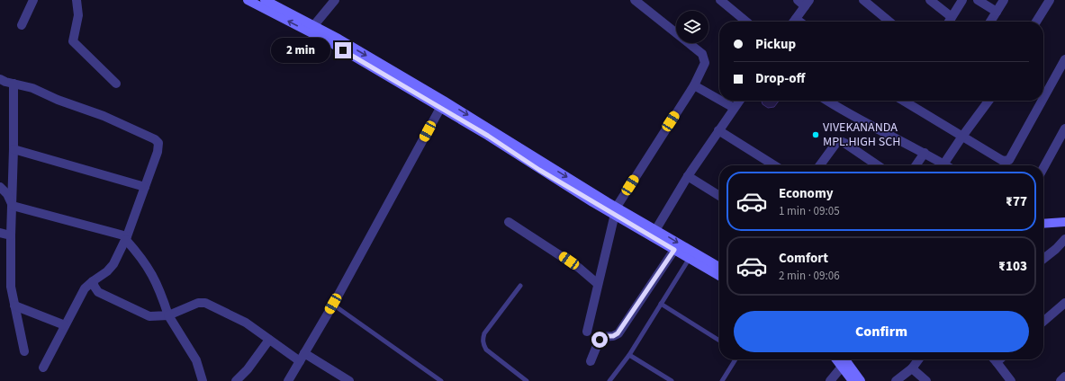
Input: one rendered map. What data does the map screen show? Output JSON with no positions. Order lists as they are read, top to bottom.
{
  "places": ["VIVEKANANDA MPL.HIGH SCH"],
  "page": {
    "banner": ["Pickup", "Drop-off"],
    "bubble": "2 min",
    "list": [
      {
        "name": "Economy",
        "note": "1 min · 09:05",
        "value": "₹77"
      },
      {
        "name": "Comfort",
        "note": "2 min · 09:06",
        "value": "₹103"
      }
    ],
    "buttons": "Confirm"
  }
}
